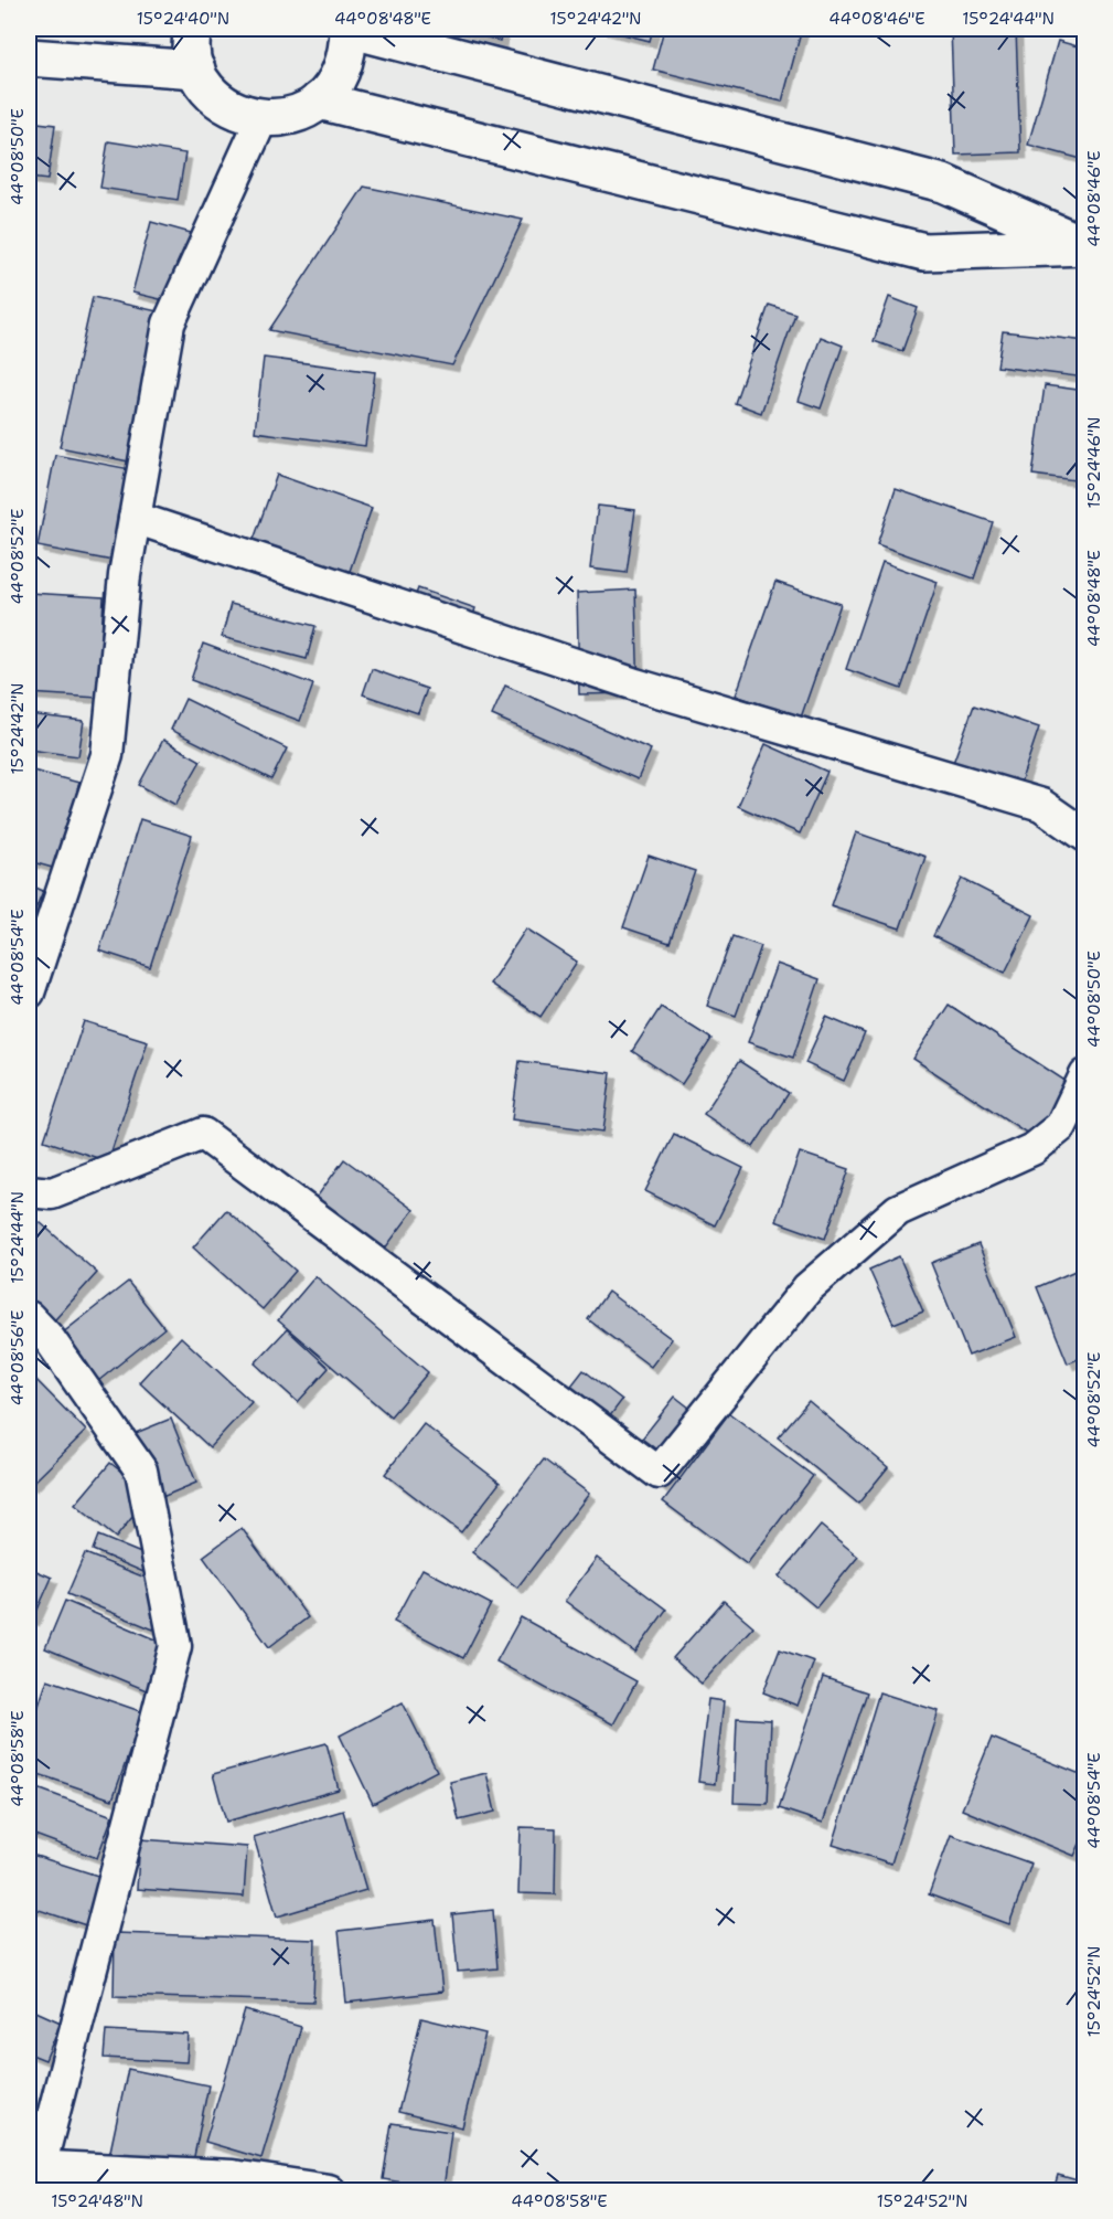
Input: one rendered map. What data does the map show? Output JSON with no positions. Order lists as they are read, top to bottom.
{
  "coordinates": [
    "15°24'40\"N",
    "44°08'48\"E",
    "15°24'42\"N",
    "44°08'46\"E",
    "15°24'44\"N",
    "44°08'50\"E",
    "15°24'46\"N",
    "44°08'52\"E",
    "44°08'54\"E",
    "44°08'56\"E",
    "44°08'58\"E",
    "15°24'52\"N",
    "15°24'48\"N"
  ]
}
